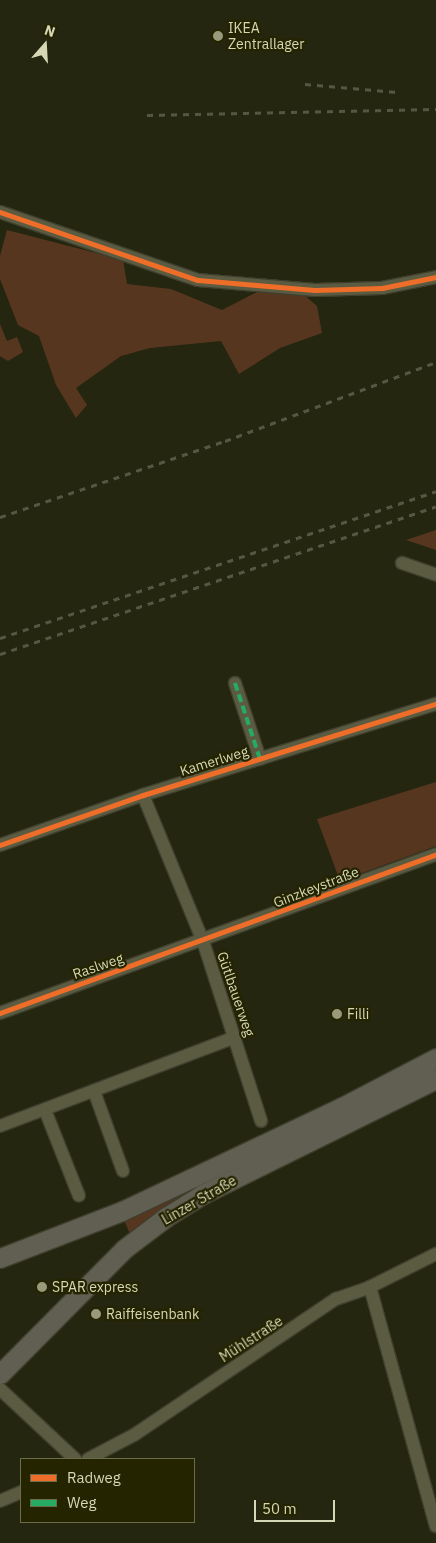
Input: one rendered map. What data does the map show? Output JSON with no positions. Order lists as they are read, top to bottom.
{
  "streets": {
    "main road": ["Linzer Straße"],
    "street": [
      "Kamerlweg",
      "Ginzkeystraße",
      "Raslweg",
      "Gütlbauerweg",
      "Mühlstraße"
    ]
  },
  "crossings": [
    ["Kamerlweg", "Gütlbauerweg"],
    ["Ginzkeystraße", "Raslweg"],
    ["Ginzkeystraße", "Gütlbauerweg"],
    ["Raslweg", "Gütlbauerweg"]
  ],
  "places": [
    "IKEA Zentrallager",
    "Filli",
    "SPAR express",
    "Raiffeisenbank"
  ],
  "legend": ["Radweg", "Weg"],
  "scale_bar": "50 m",
  "north": "top"
}
